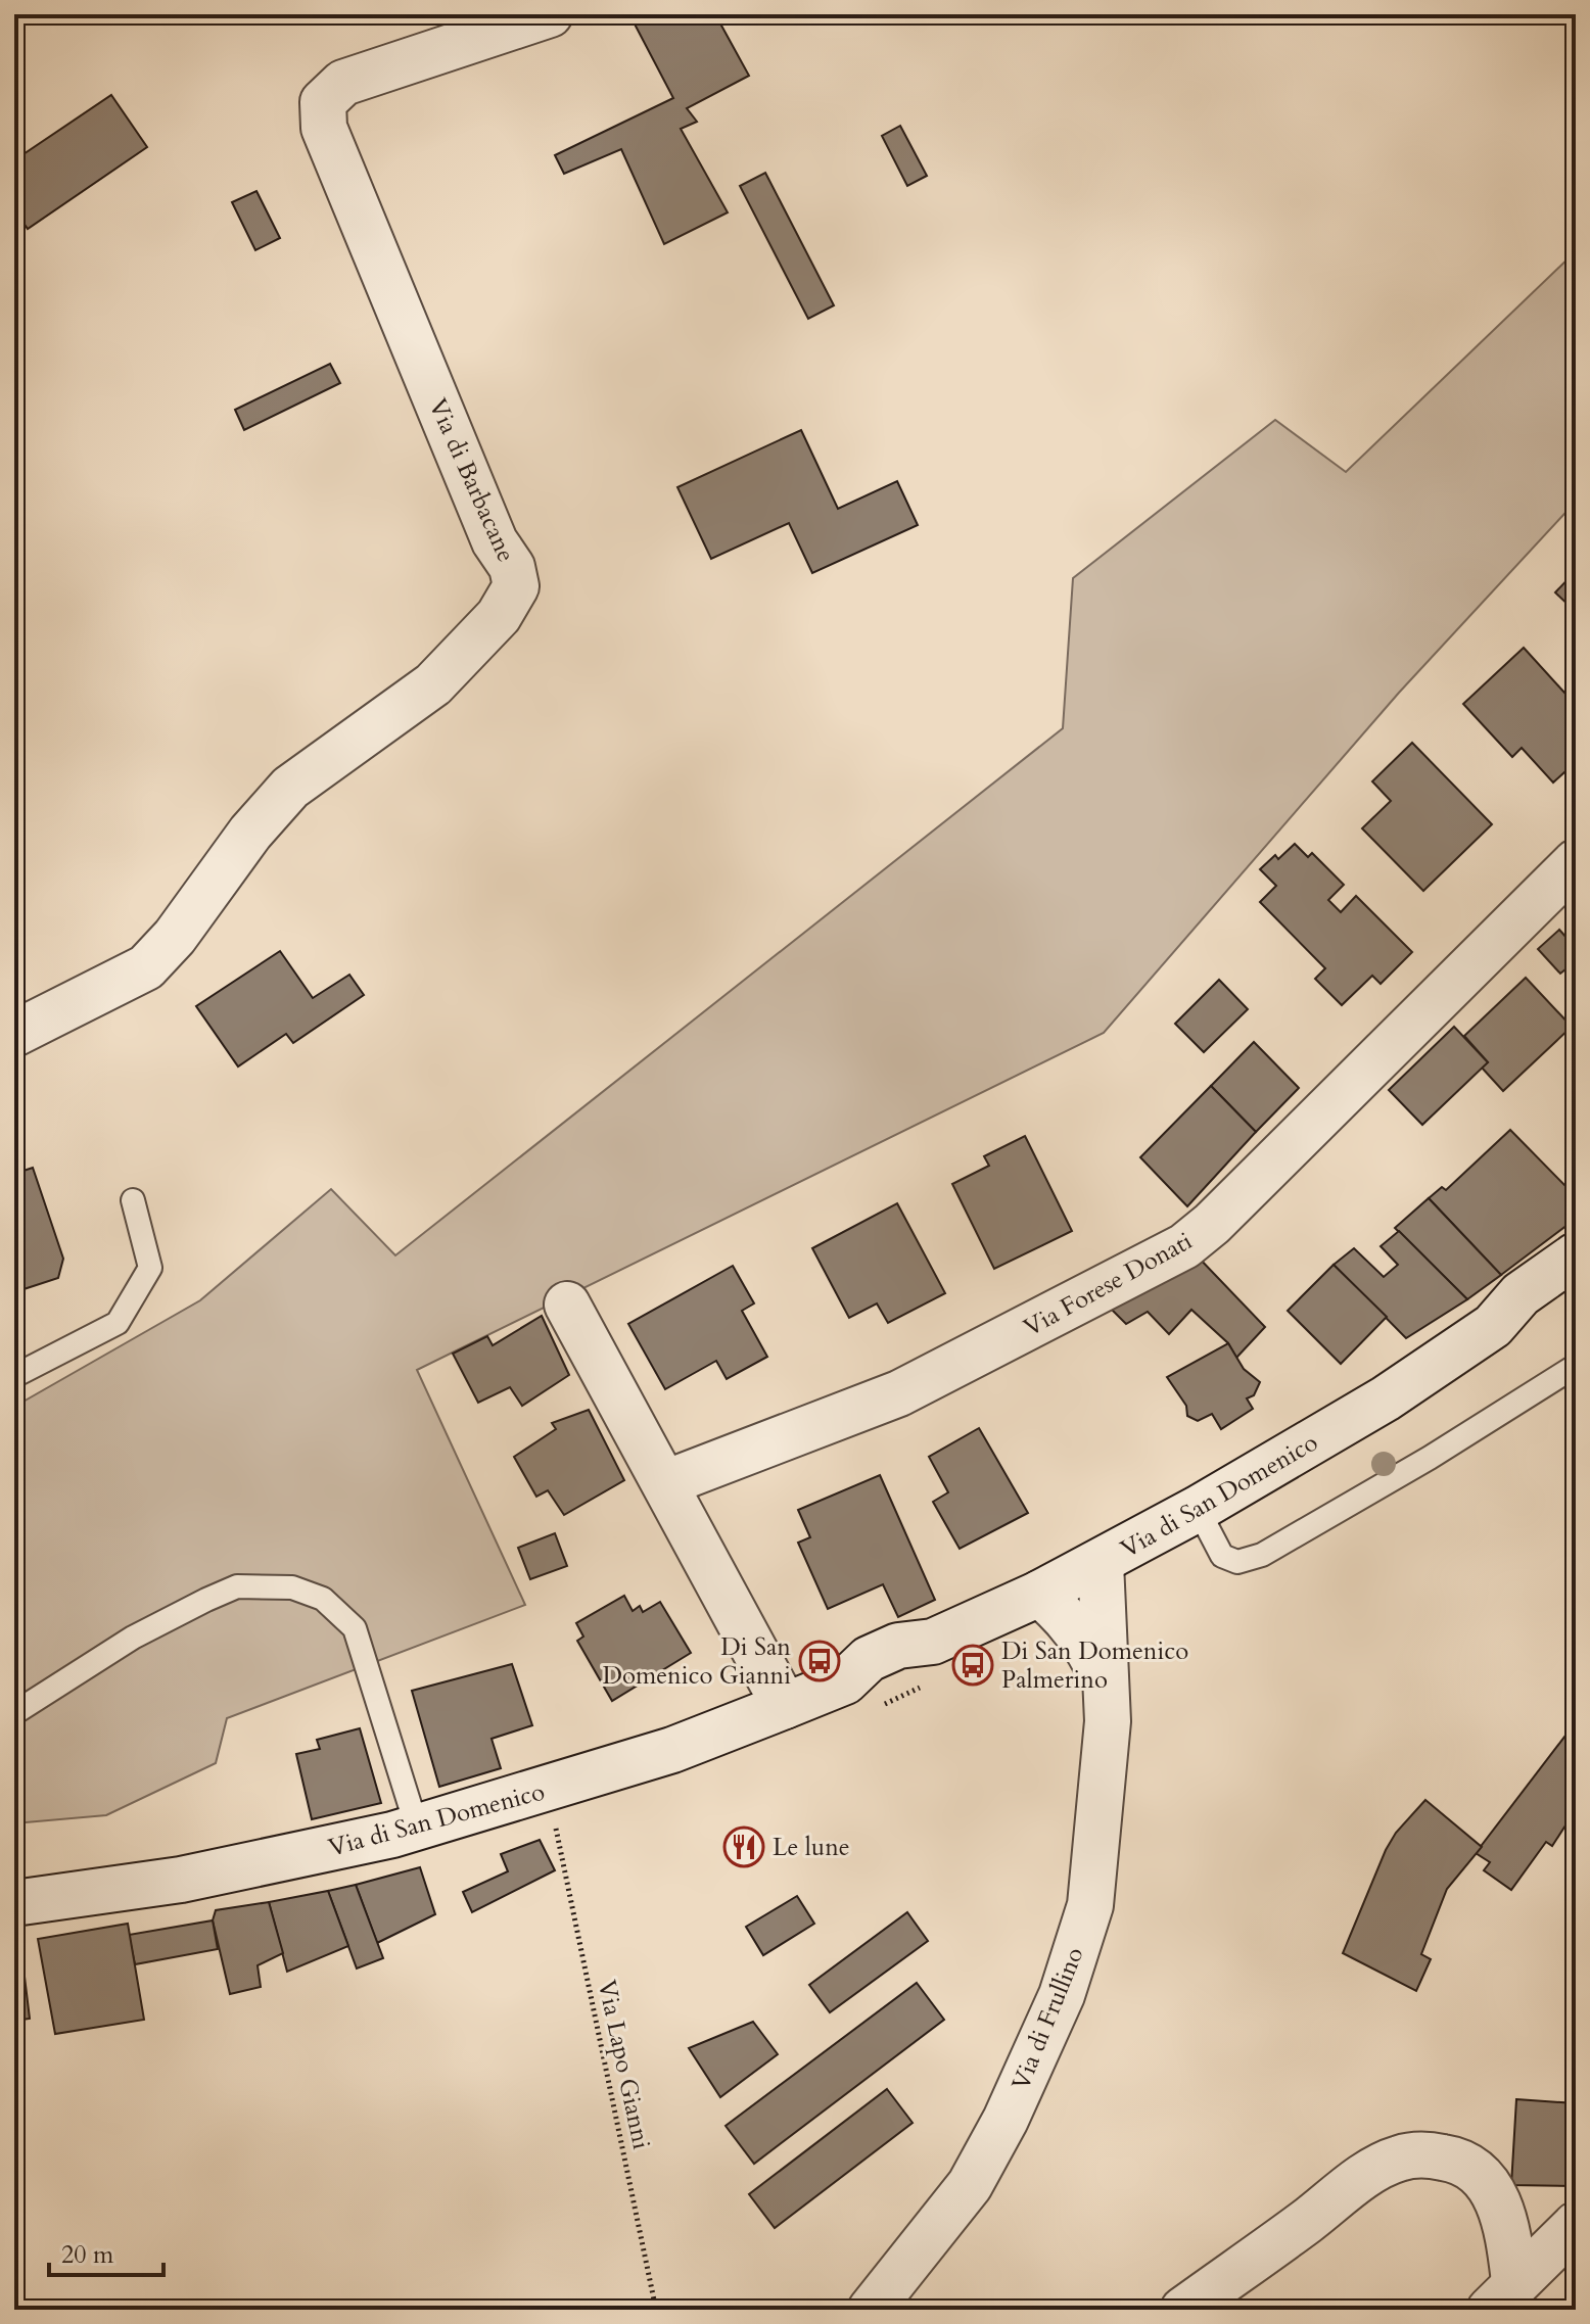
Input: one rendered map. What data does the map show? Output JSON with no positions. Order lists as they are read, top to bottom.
{
  "streets": {
    "street": [
      "Via di Barbacane",
      "Via Forese Donati",
      "Via di San Domenico",
      "Via di Frullino"
    ],
    "path": ["Via Lapo Gianni"]
  },
  "crossings": [
    ["Via di San Domenico", "Via di Frullino"]
  ],
  "places": {
    "bus stop": ["Di San Domenico Gianni", "Di San Domenico Palmerino"],
    "restaurant": ["Le lune"]
  },
  "scale_bar": "20 m"
}
